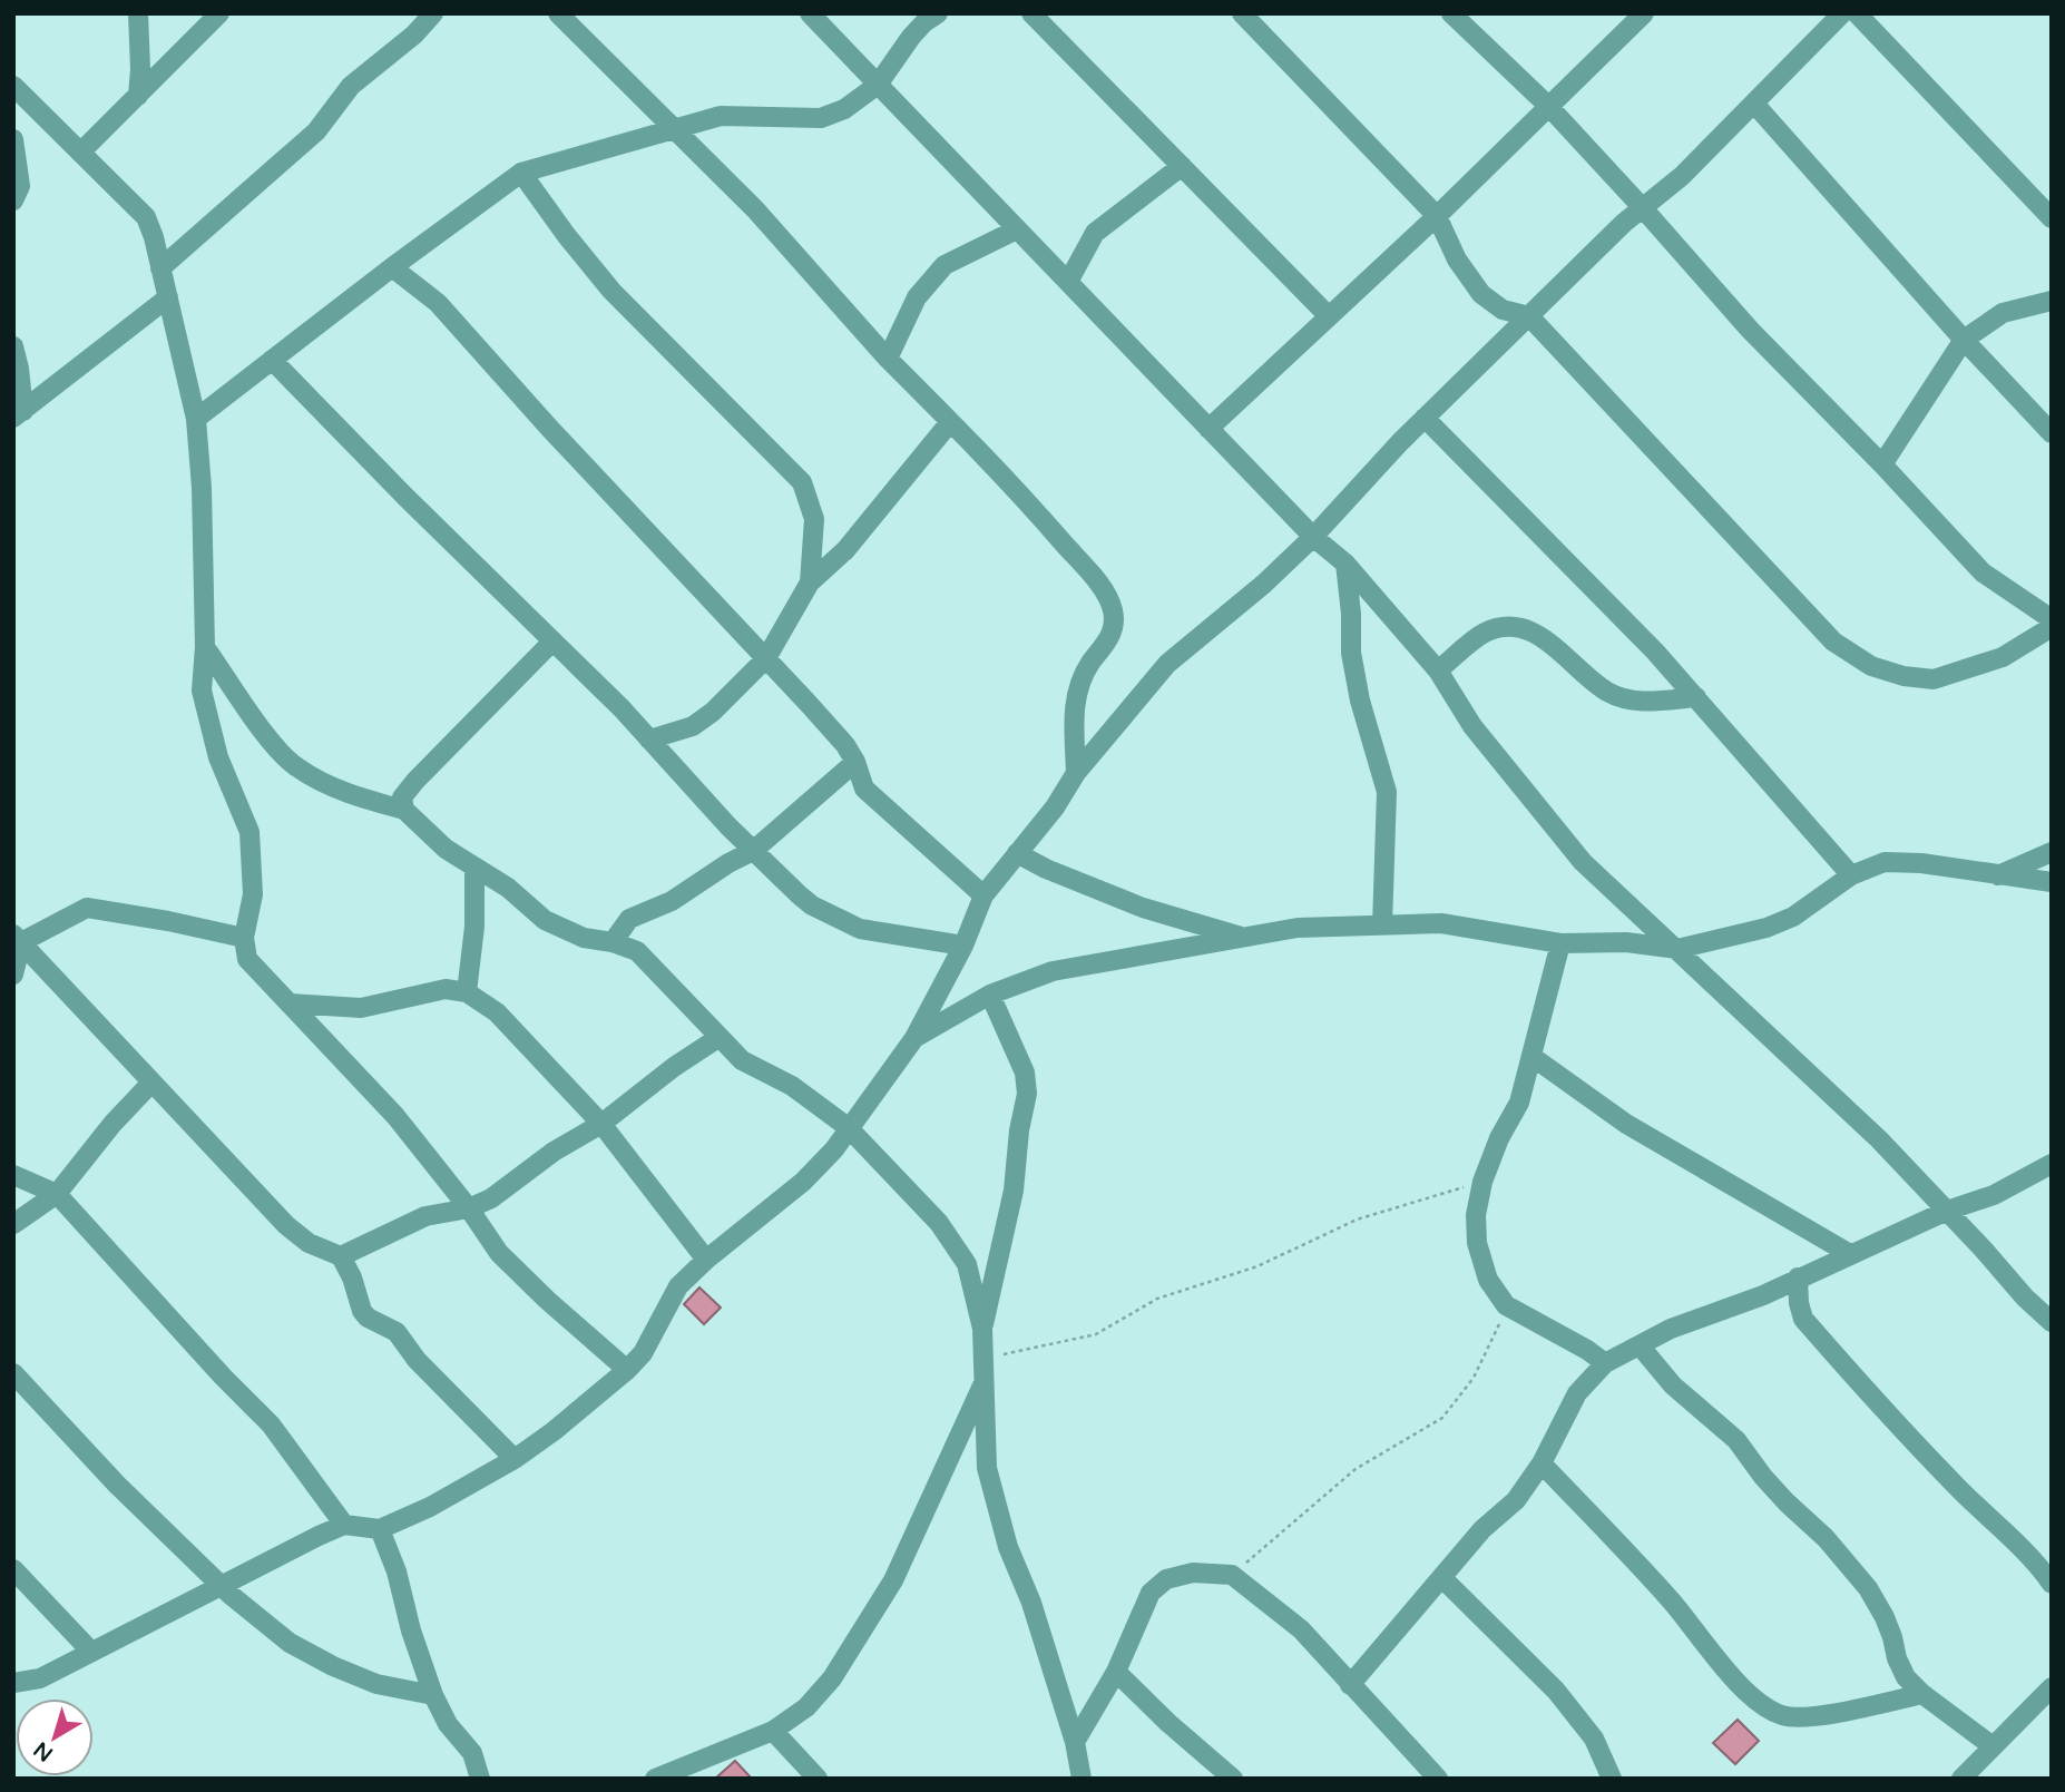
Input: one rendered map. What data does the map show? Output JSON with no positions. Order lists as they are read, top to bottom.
{
  "north": "bottom left"
}
